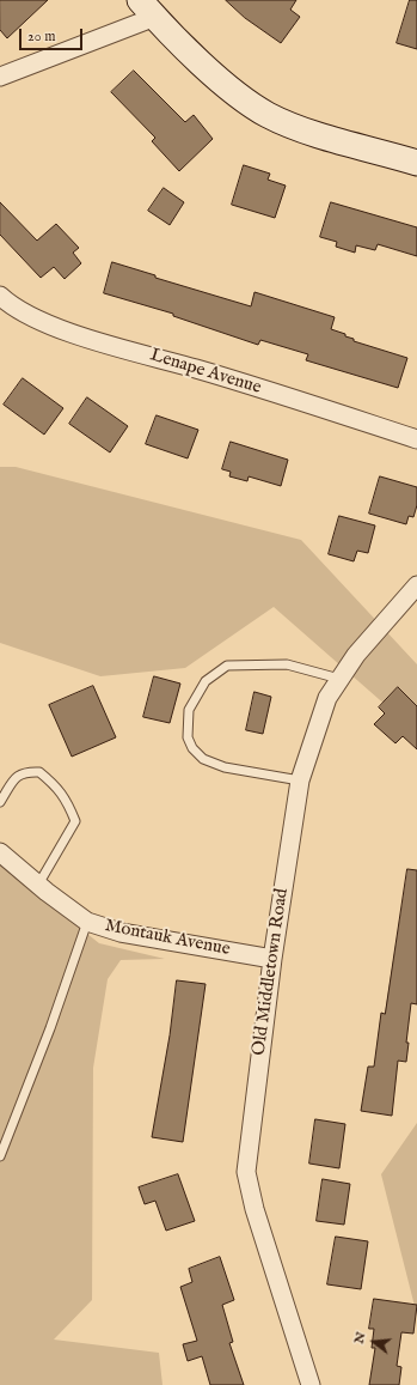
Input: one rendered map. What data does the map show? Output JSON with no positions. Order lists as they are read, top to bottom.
{
  "streets": {
    "street": ["Lenape Avenue", "Montauk Avenue", "Old Middletown Road"]
  },
  "crossings": [
    ["Montauk Avenue", "Old Middletown Road"]
  ],
  "scale_bar": "20 m",
  "north": "left"
}
